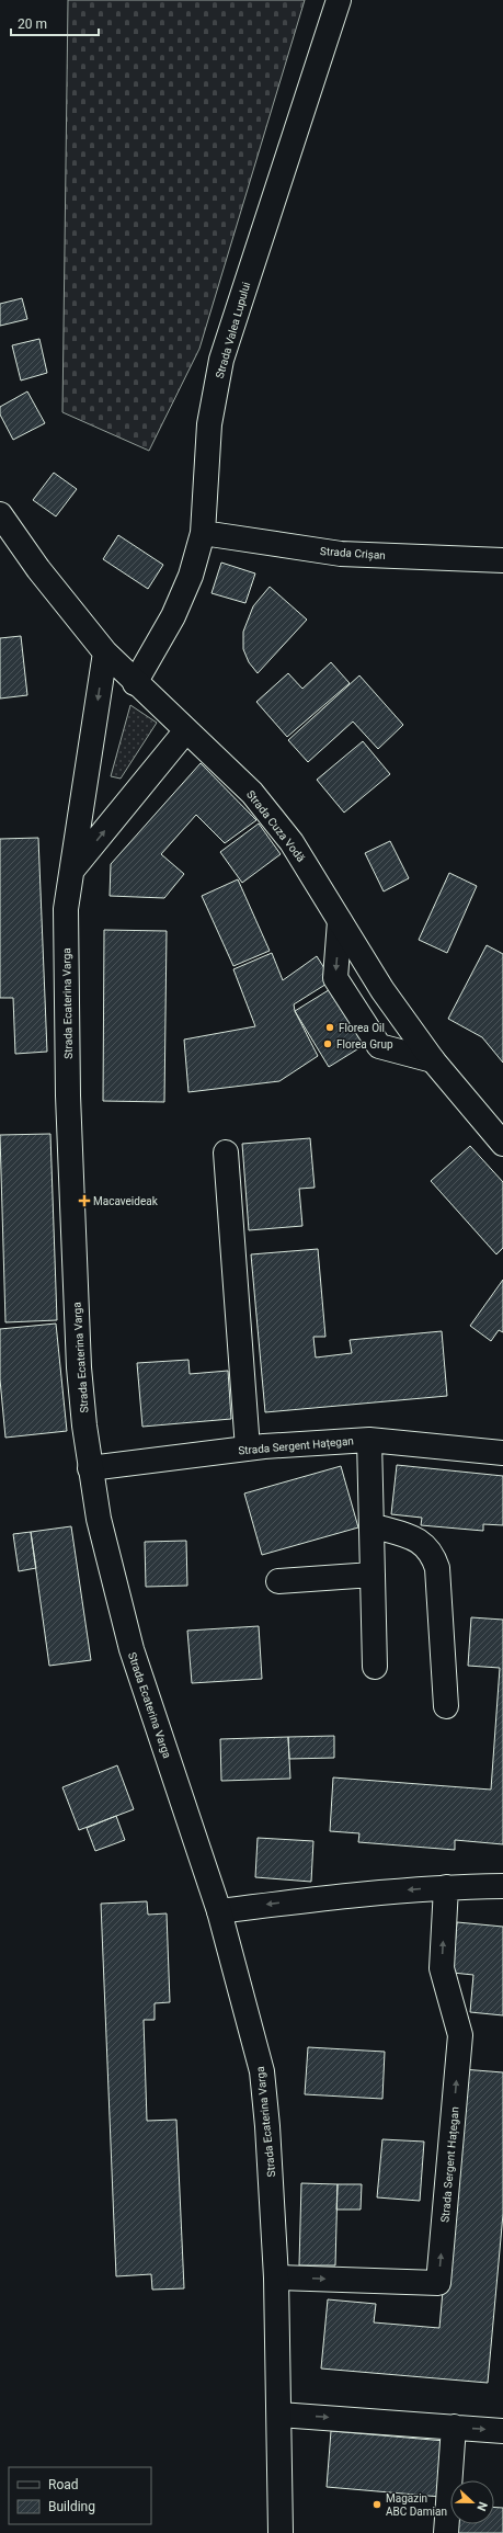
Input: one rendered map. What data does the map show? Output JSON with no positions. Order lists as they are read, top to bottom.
{
  "streets": {
    "main road": [
      "Strada Valea Lupului",
      "Strada Crișan",
      "Strada Cuza Vodă",
      "Strada Ecaterina Varga",
      "Strada Sergent Hațegan"
    ]
  },
  "crossings": [
    ["Strada Valea Lupului", "Strada Crișan"],
    ["Strada Valea Lupului", "Strada Cuza Vodă"],
    ["Strada Cuza Vodă", "Strada Ecaterina Varga"],
    ["Strada Ecaterina Varga", "Strada Sergent Hațegan"]
  ],
  "places": {
    "other": ["Florea Oil", "Florea Grup", "Magazin ABC Damian"],
    "health": ["Macaveideak"]
  },
  "legend": ["Road", "Building"],
  "scale_bar": "20 m",
  "north": "right"
}
